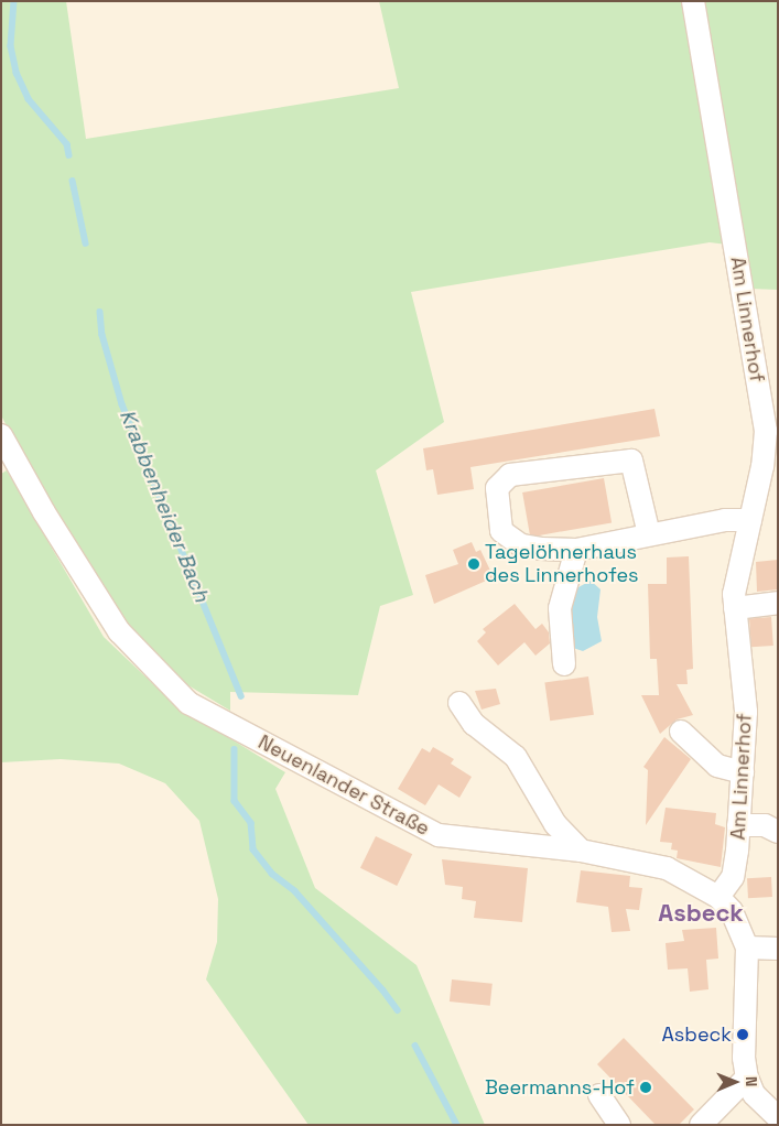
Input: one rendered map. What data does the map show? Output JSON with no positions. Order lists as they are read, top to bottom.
{
  "streets": {
    "street": ["Am Linnerhof", "Neuenlander Straße"]
  },
  "crossings": [
    ["Am Linnerhof", "Neuenlander Straße"]
  ],
  "districts": ["Asbeck"],
  "water": ["Krabbenheider Bach"],
  "places": ["Tagelöhnerhaus des Linnerhofes", "Asbeck", "Beermanns-Hof"],
  "north": "right"
}
